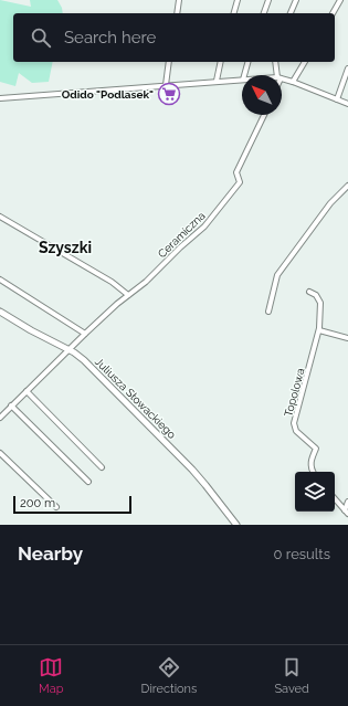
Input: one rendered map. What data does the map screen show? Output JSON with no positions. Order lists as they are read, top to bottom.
{
  "streets": {
    "street": ["Ceramiczna", "Topolowa", "Juliusza Słowackiego"]
  },
  "crossings": [
    ["Ceramiczna", "Juliusza Słowackiego"]
  ],
  "districts": ["Szyszki"],
  "places": {
    "supermarket": ["Odido \"Podlasek\""]
  },
  "scale_bar": "200 m",
  "north": "top left",
  "page": {
    "search": "Search here",
    "scale": "200 m",
    "heading": ["Nearby", "0 results"],
    "nav": ["Map", "Directions", "Saved"]
  }
}
